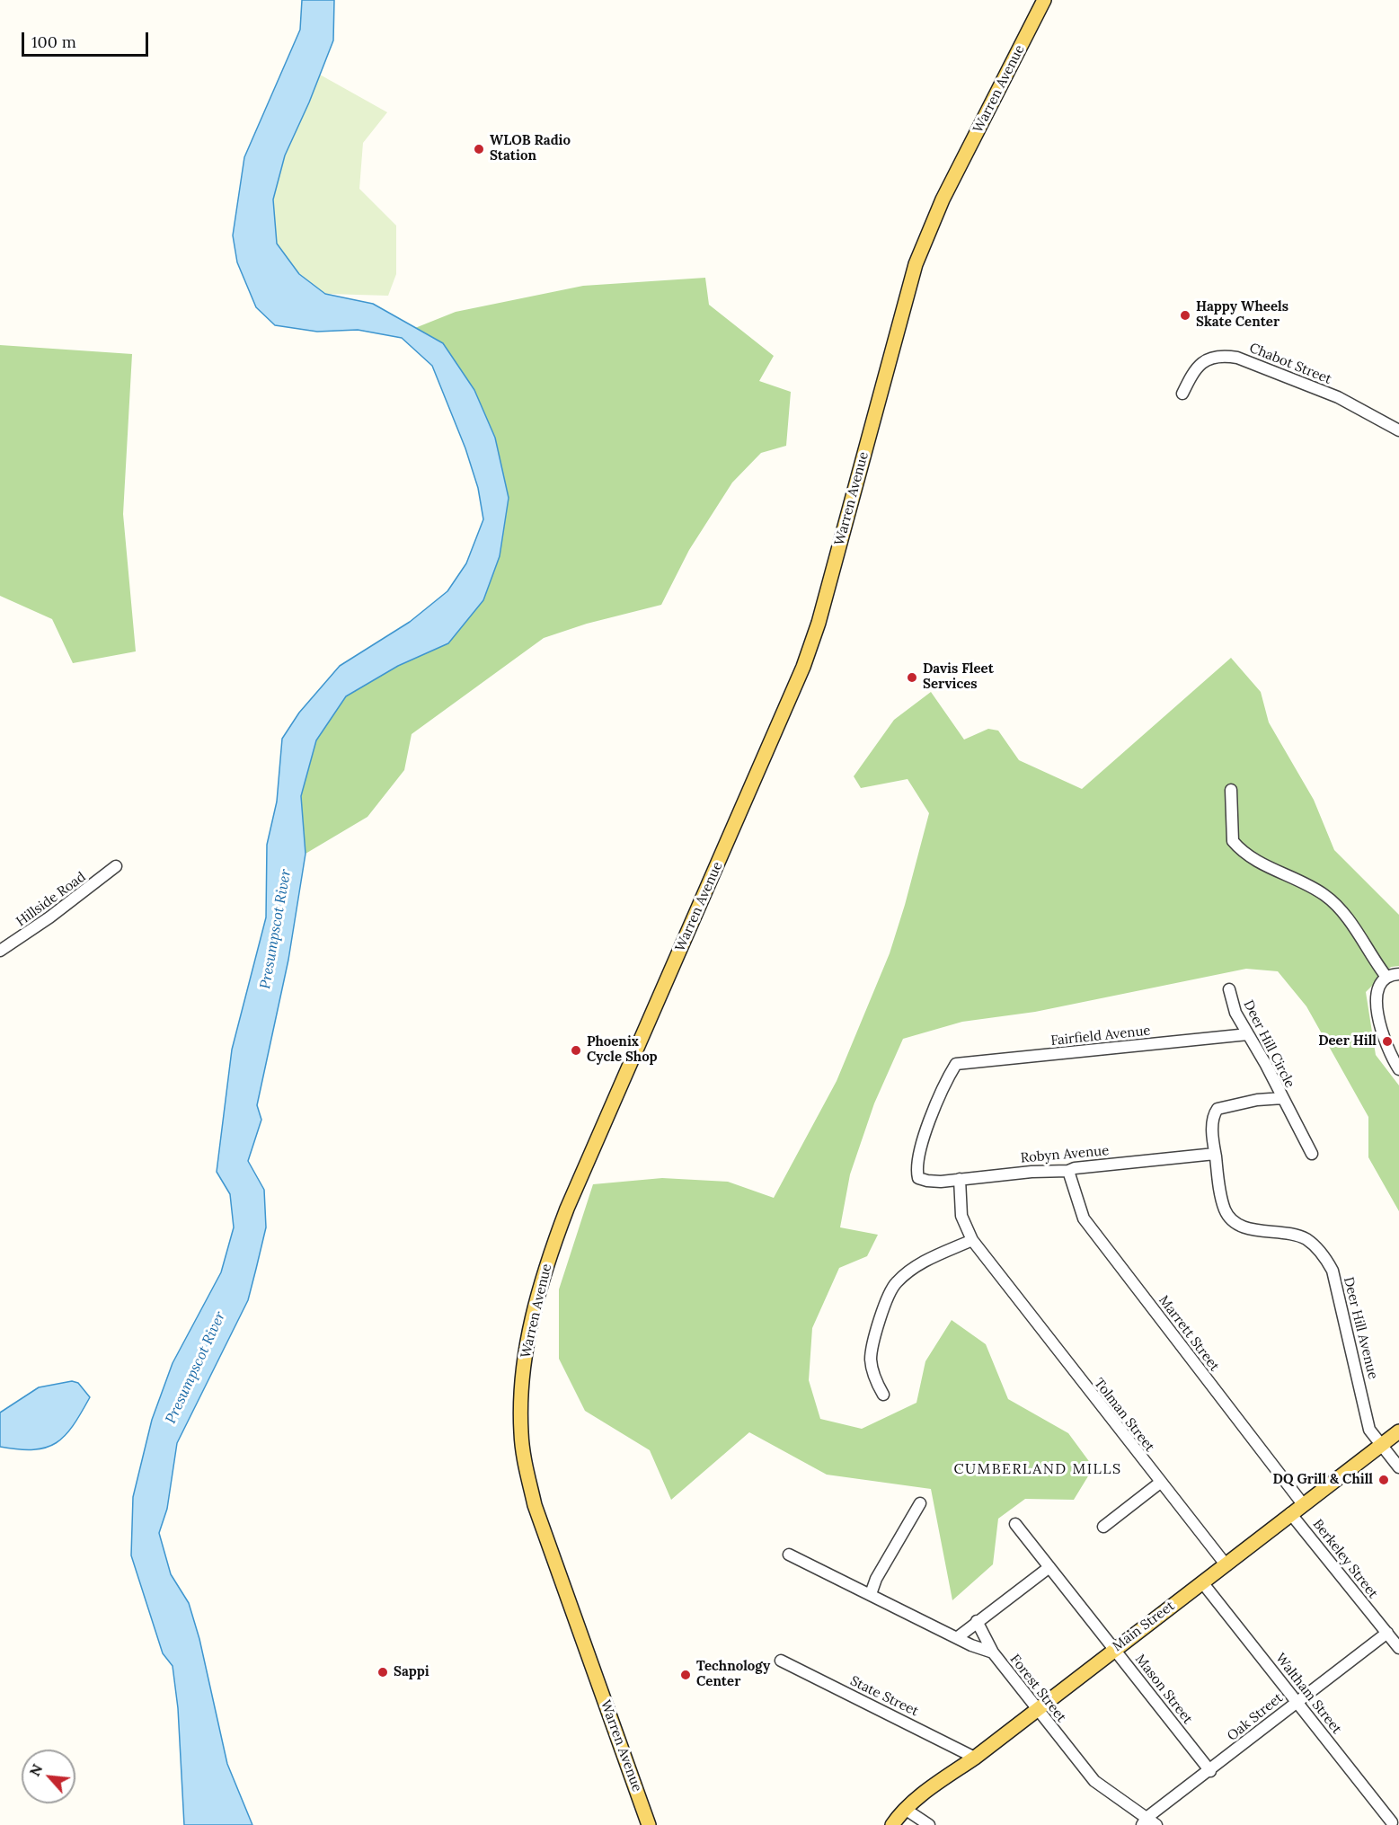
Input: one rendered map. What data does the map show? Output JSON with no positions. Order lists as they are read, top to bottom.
{
  "streets": {
    "main road": ["Warren Avenue", "Main Street"],
    "street": [
      "Chabot Street",
      "Hillside Road",
      "Fairfield Avenue",
      "Deer Hill Circle",
      "Robyn Avenue",
      "Deer Hill Avenue",
      "Marrett Street",
      "Tolman Street",
      "Berkeley Street",
      "Forest Street",
      "Mason Street",
      "Waltham Street",
      "State Street",
      "Oak Street"
    ]
  },
  "crossings": [
    ["Fairfield Avenue", "Deer Hill Circle"],
    ["Fairfield Avenue", "Robyn Avenue"],
    ["Deer Hill Circle", "Robyn Avenue"],
    ["Deer Hill Circle", "Deer Hill Avenue"],
    ["Robyn Avenue", "Deer Hill Avenue"],
    ["Robyn Avenue", "Marrett Street"],
    ["Robyn Avenue", "Tolman Street"],
    ["Deer Hill Avenue", "Main Street"],
    ["Marrett Street", "Main Street"],
    ["Tolman Street", "Main Street"],
    ["Berkeley Street", "Main Street"],
    ["Berkeley Street", "Oak Street"],
    ["Main Street", "Forest Street"],
    ["Main Street", "Mason Street"],
    ["Main Street", "Waltham Street"],
    ["Main Street", "State Street"],
    ["Forest Street", "Oak Street"],
    ["Mason Street", "Oak Street"],
    ["Waltham Street", "Oak Street"]
  ],
  "districts": ["CUMBERLAND MILLS"],
  "water": ["Presumpscot River"],
  "places": [
    "WLOB Radio Station",
    "Happy Wheels Skate Center",
    "Davis Fleet Services",
    "Deer Hill",
    "Phoenix Cycle Shop",
    "DQ Grill & Chill",
    "Sappi",
    "Technology Center"
  ],
  "scale_bar": "100 m",
  "north": "top left"
}
